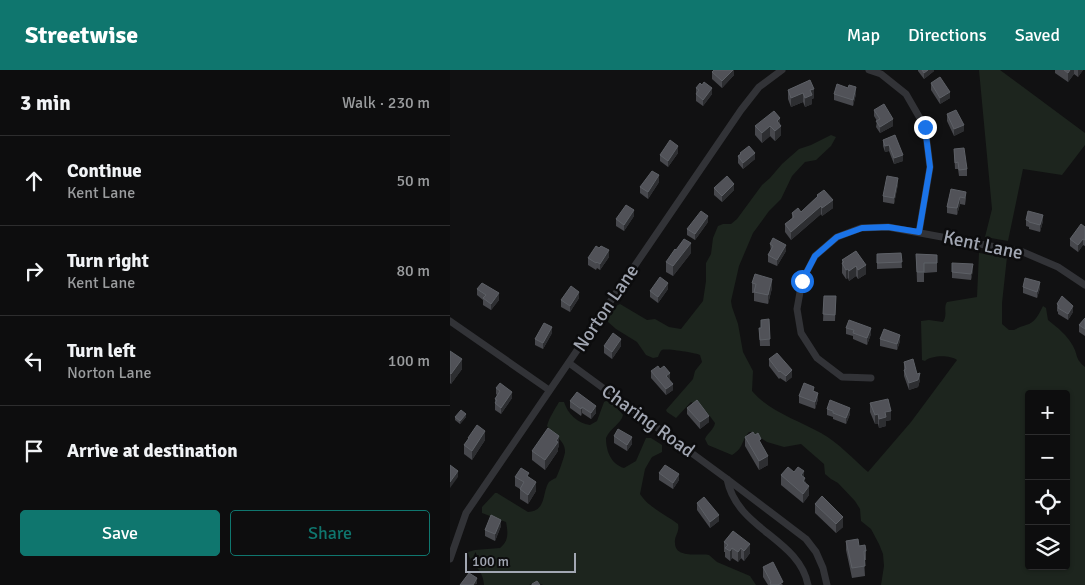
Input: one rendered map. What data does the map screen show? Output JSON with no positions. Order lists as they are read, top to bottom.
{
  "streets": {
    "street": ["Kent Lane", "Norton Lane", "Charing Road"]
  },
  "crossings": [
    ["Norton Lane", "Charing Road"]
  ],
  "scale_bar": "100 m",
  "page": {
    "header": "Streetwise",
    "nav": ["Map", "Directions", "Saved"],
    "heading": ["3 min", "Walk · 230 m"],
    "list": [
      ["Continue", "Kent Lane", "50 m"],
      ["Turn right", "Kent Lane", "80 m"],
      ["Turn left", "Norton Lane", "100 m"],
      "Arrive at destination"
    ],
    "map_buttons": ["+", "−"],
    "buttons": ["Save", "Share"],
    "scale": "100 m"
  }
}
